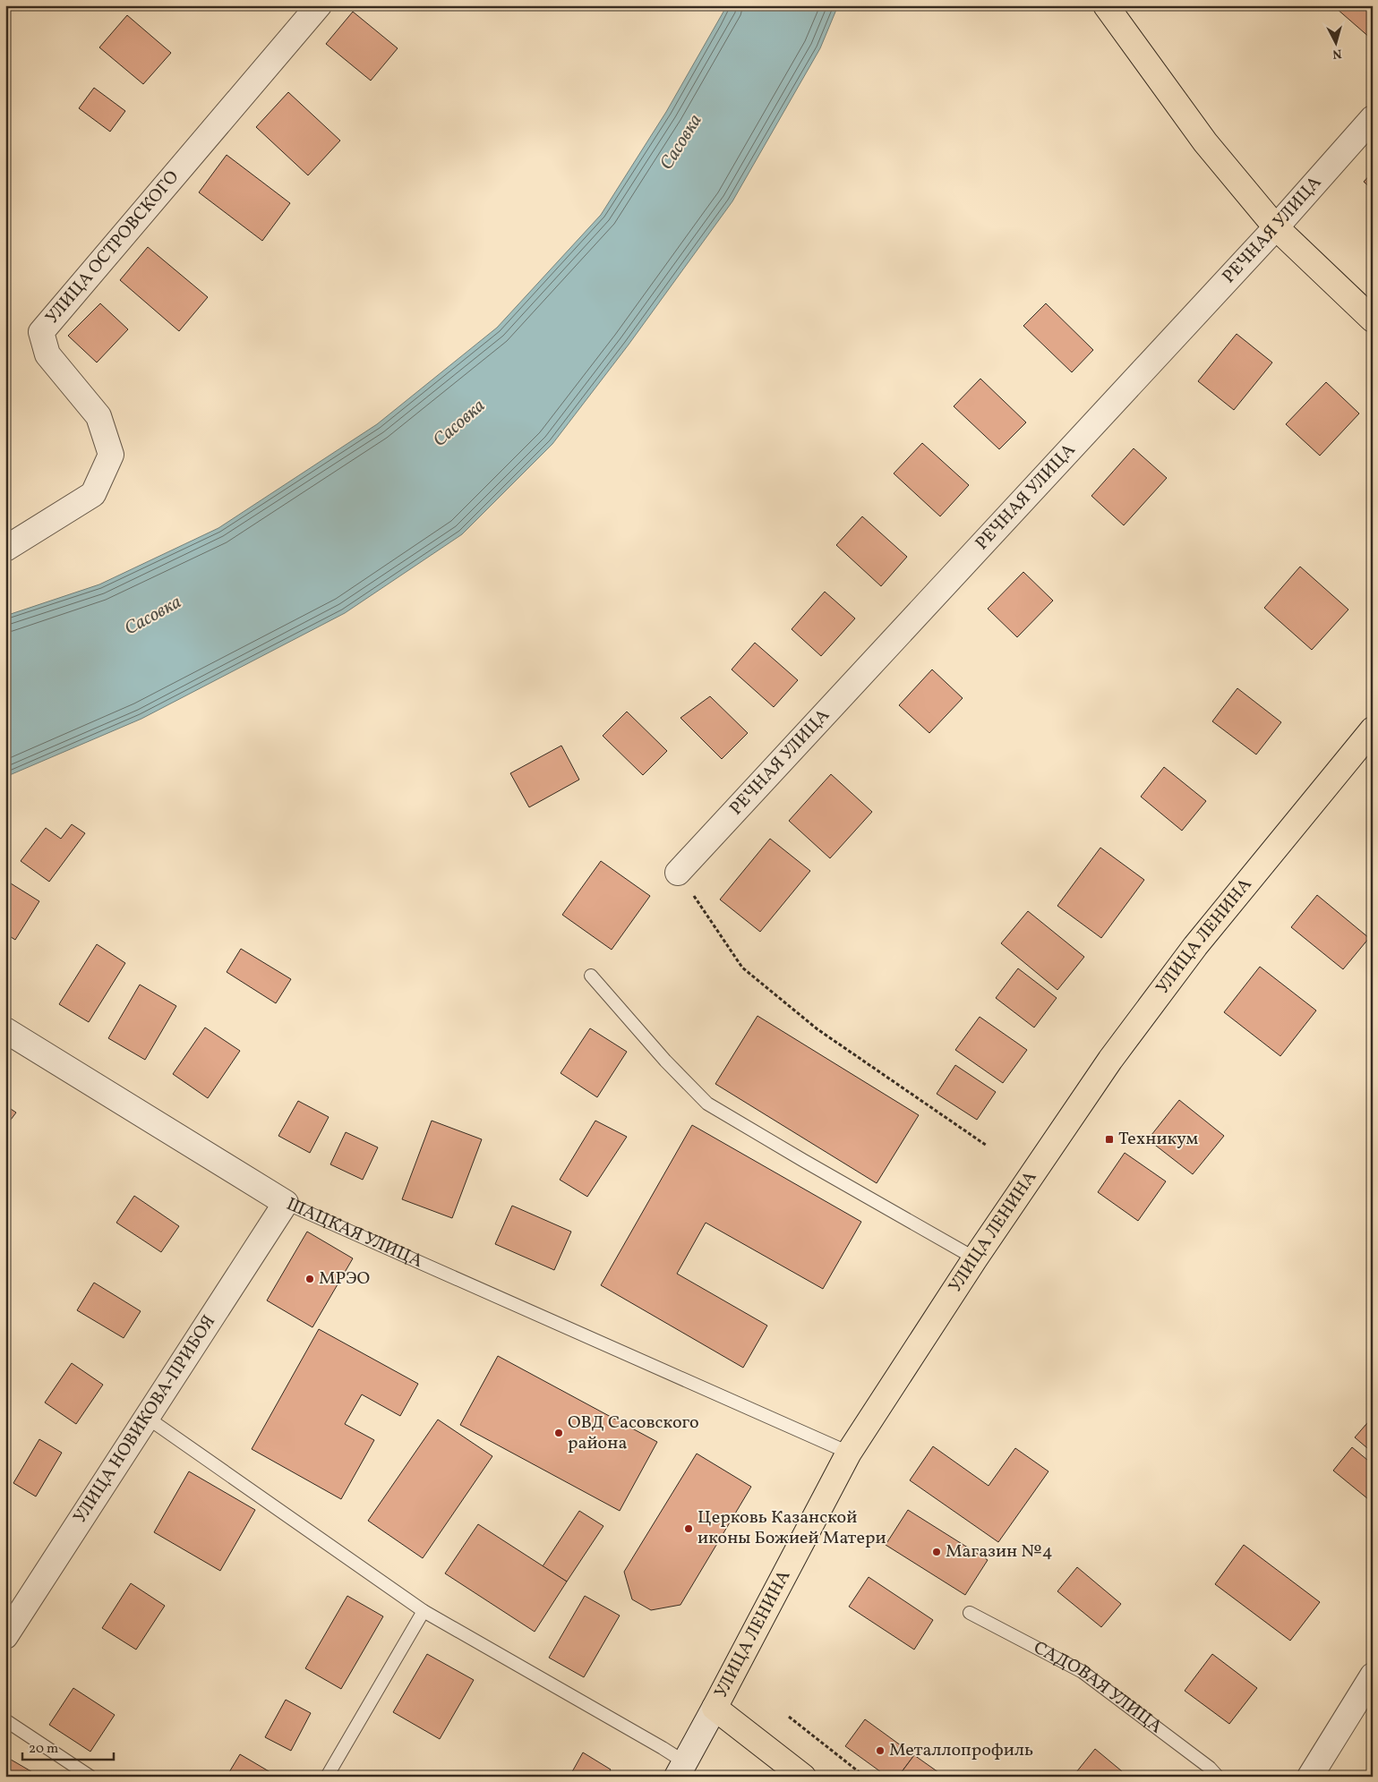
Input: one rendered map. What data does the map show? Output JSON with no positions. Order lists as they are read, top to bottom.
{
  "streets": {
    "main road": ["УЛИЦА ЛЕНИНА"],
    "street": [
      "РЕЧНАЯ УЛИЦА",
      "УЛИЦА ОСТРОВСКОГО",
      "ШАЦКАЯ УЛИЦА",
      "УЛИЦА НОВИКОВА-ПРИБОЯ"
    ],
    "lane": ["САДОВАЯ УЛИЦА"]
  },
  "crossings": [
    ["УЛИЦА ЛЕНИНА", "ШАЦКАЯ УЛИЦА"],
    ["ШАЦКАЯ УЛИЦА", "УЛИЦА НОВИКОВА-ПРИБОЯ"]
  ],
  "water": ["Сасовка"],
  "places": {
    "transit": ["Техникум"],
    "other": [
      "МРЭО",
      "ОВД Сасовского района",
      "Церковь Казанской иконы Божией Матери",
      "Магазин №4",
      "Металлопрофиль"
    ]
  },
  "scale_bar": "20 m",
  "north": "bottom"
}
